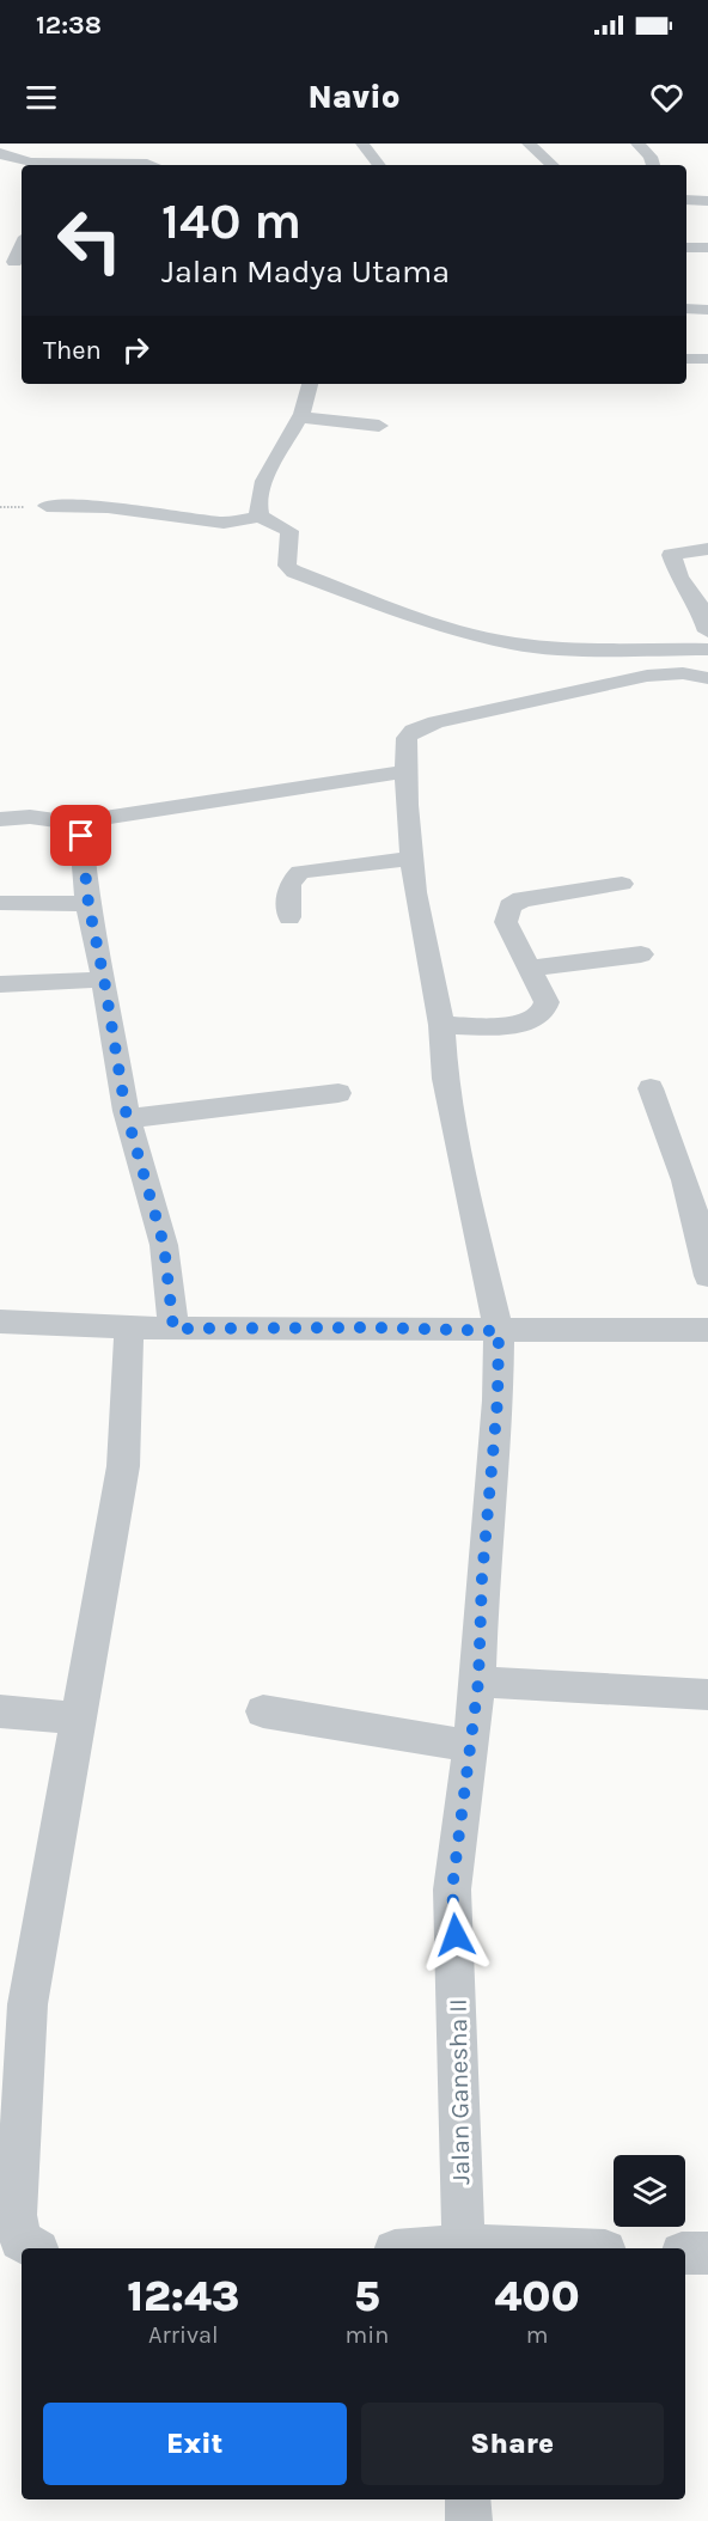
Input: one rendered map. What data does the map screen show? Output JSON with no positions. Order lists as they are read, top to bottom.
{
  "streets": {
    "street": ["Jalan Ganesha II"]
  },
  "page": {
    "status": "12:38",
    "header": "Navio",
    "turn": ["140 m", "Jalan Madya Utama"],
    "then": "Then",
    "eta": [
      "12:43",
      "Arrival",
      "5",
      "min",
      "400",
      "m"
    ],
    "buttons": ["Exit", "Share"]
  }
}
